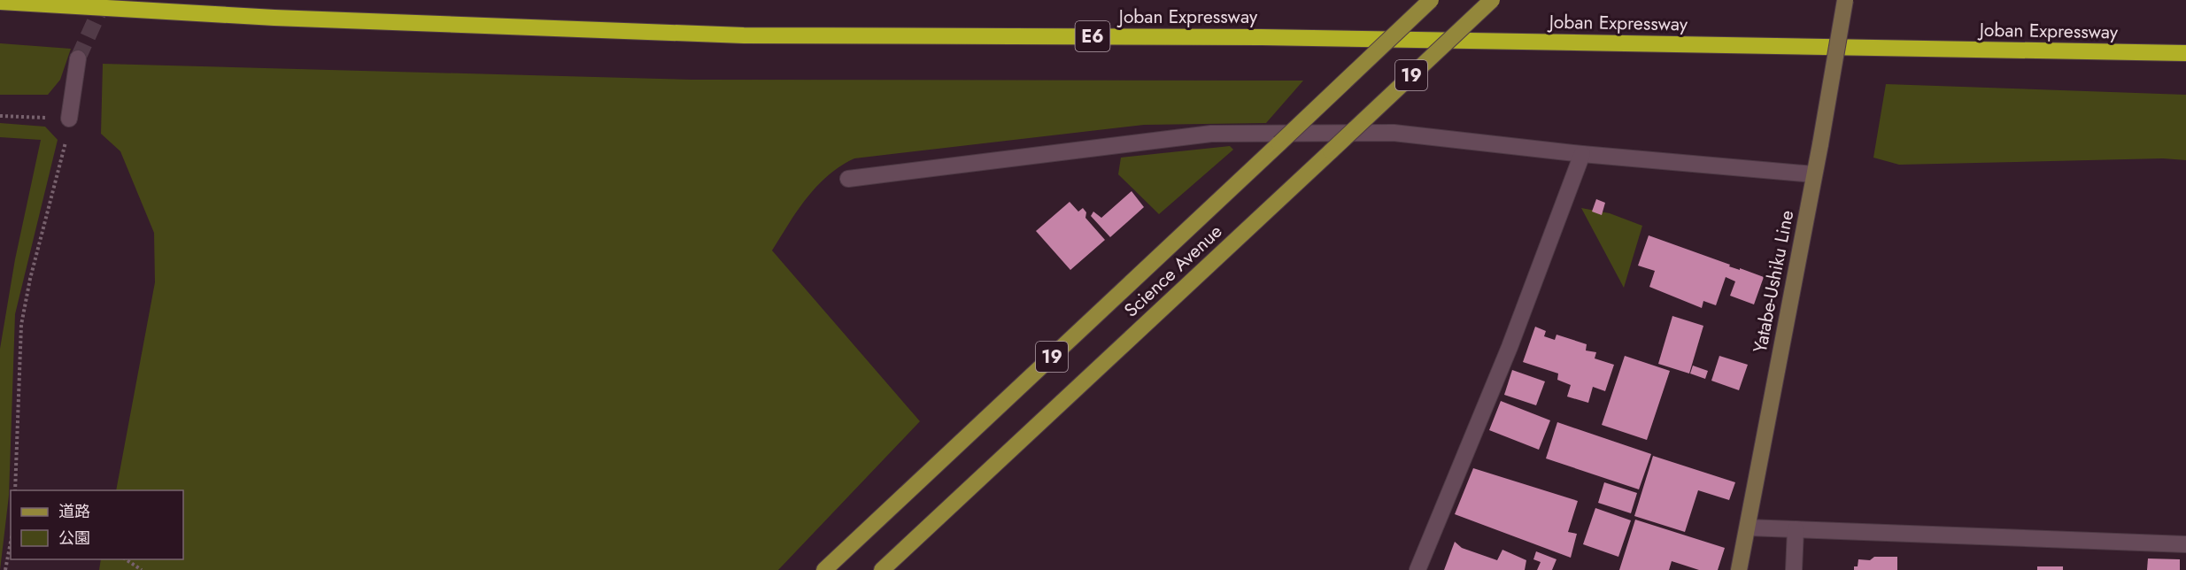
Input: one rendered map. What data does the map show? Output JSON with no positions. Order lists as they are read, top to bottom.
{
  "streets": {
    "highway": ["Joban Expressway", "E6"],
    "main road": ["19", "Science Avenue", "Yatabe-Ushiku Line"]
  },
  "legend": ["道路", "公園"]
}
